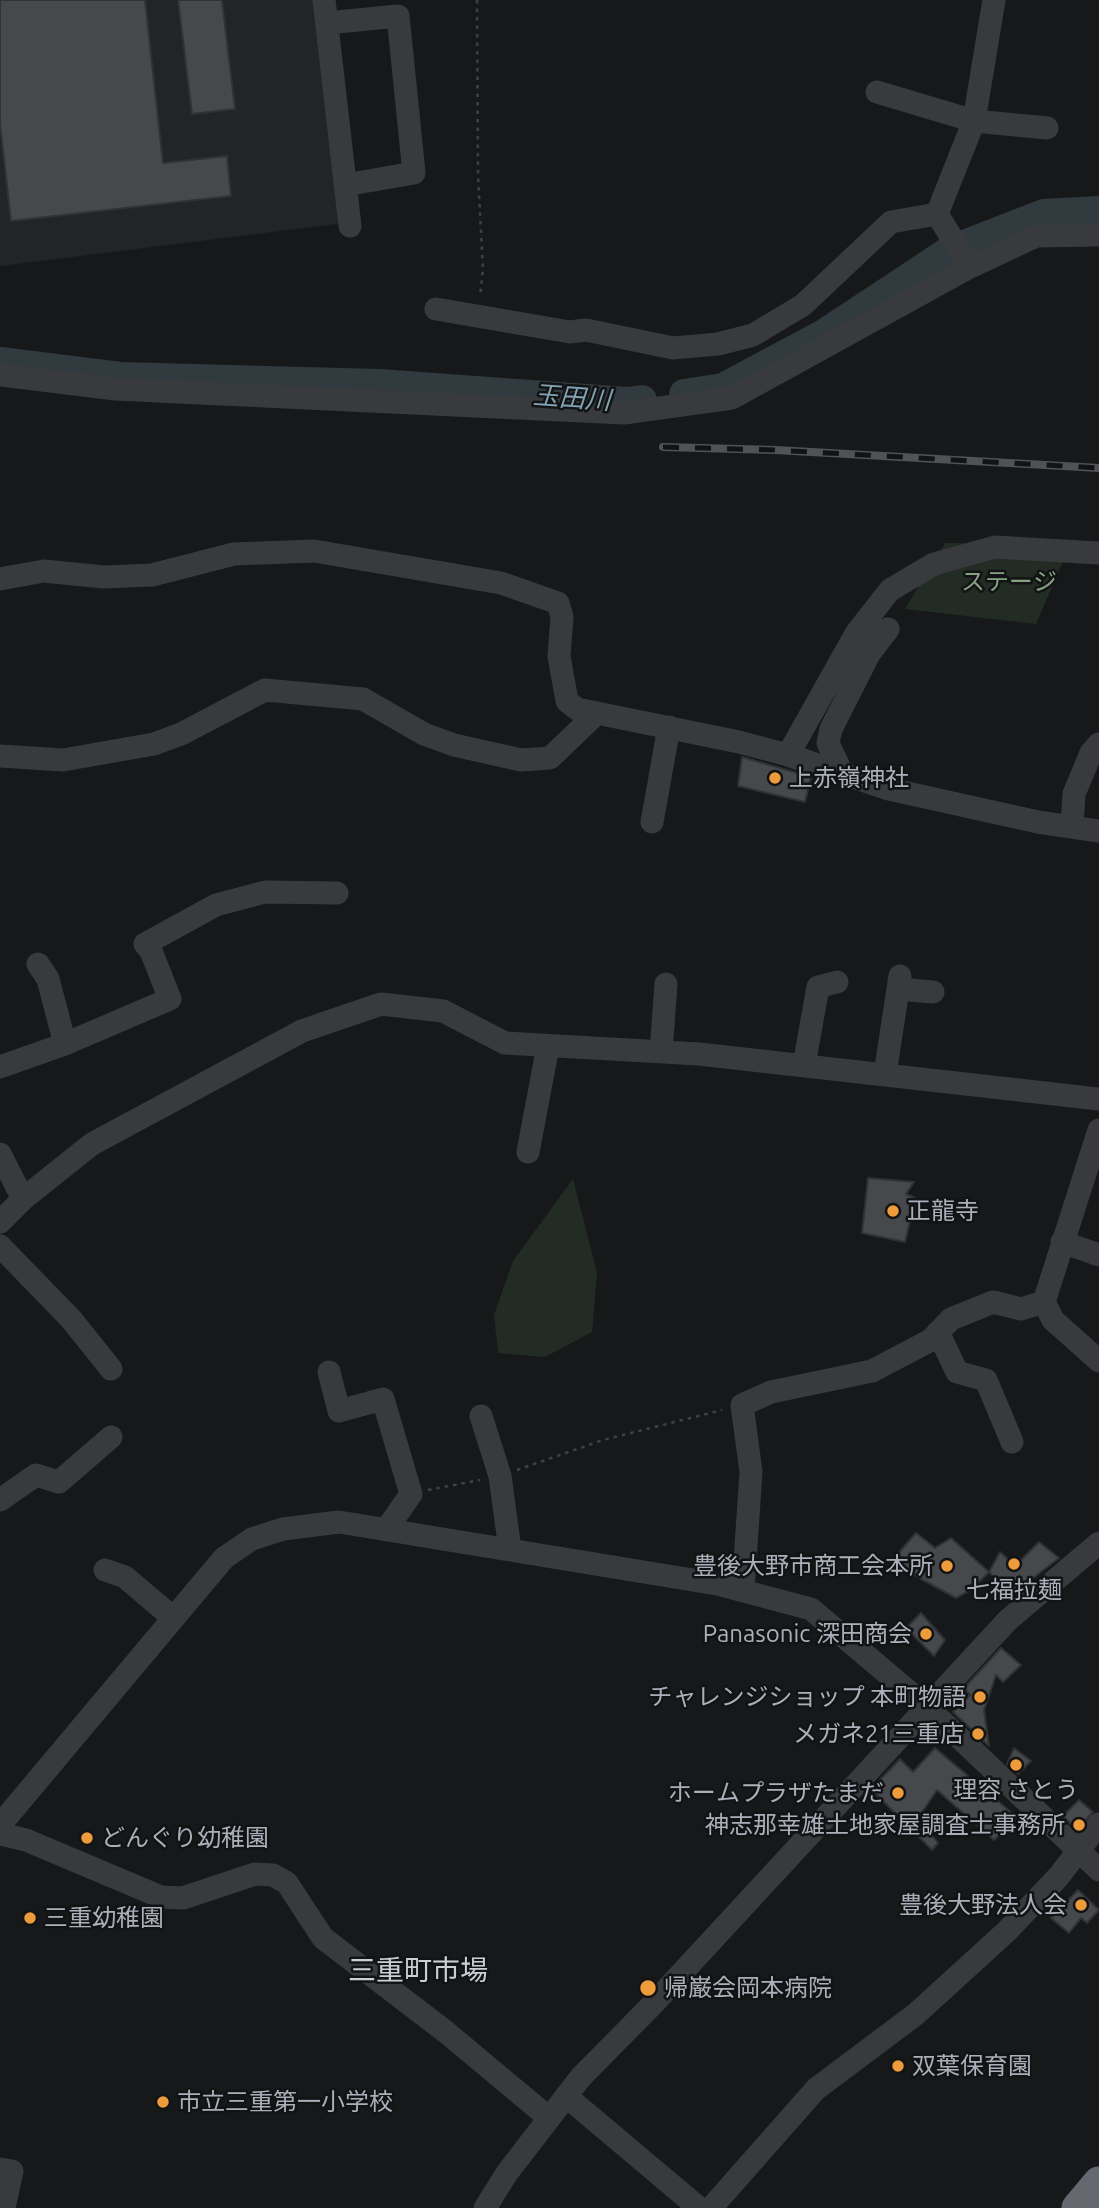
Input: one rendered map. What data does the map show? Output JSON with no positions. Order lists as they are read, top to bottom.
{
  "districts": ["三重町市場"],
  "water": ["玉田川"],
  "parks": ["ステージ"],
  "places": [
    "上赤嶺神社",
    "正龍寺",
    "七福拉麺",
    "豊後大野市商工会本所",
    "Panasonic 深田商会",
    "チャレンジショップ 本町物語",
    "メガネ21三重店",
    "理容 さとう",
    "ホームプラザたまだ",
    "神志那幸雄土地家屋調査士事務所",
    "どんぐり幼稚園",
    "豊後大野法人会",
    "三重幼稚園",
    "帰巌会岡本病院",
    "双葉保育園",
    "市立三重第一小学校"
  ]
}
